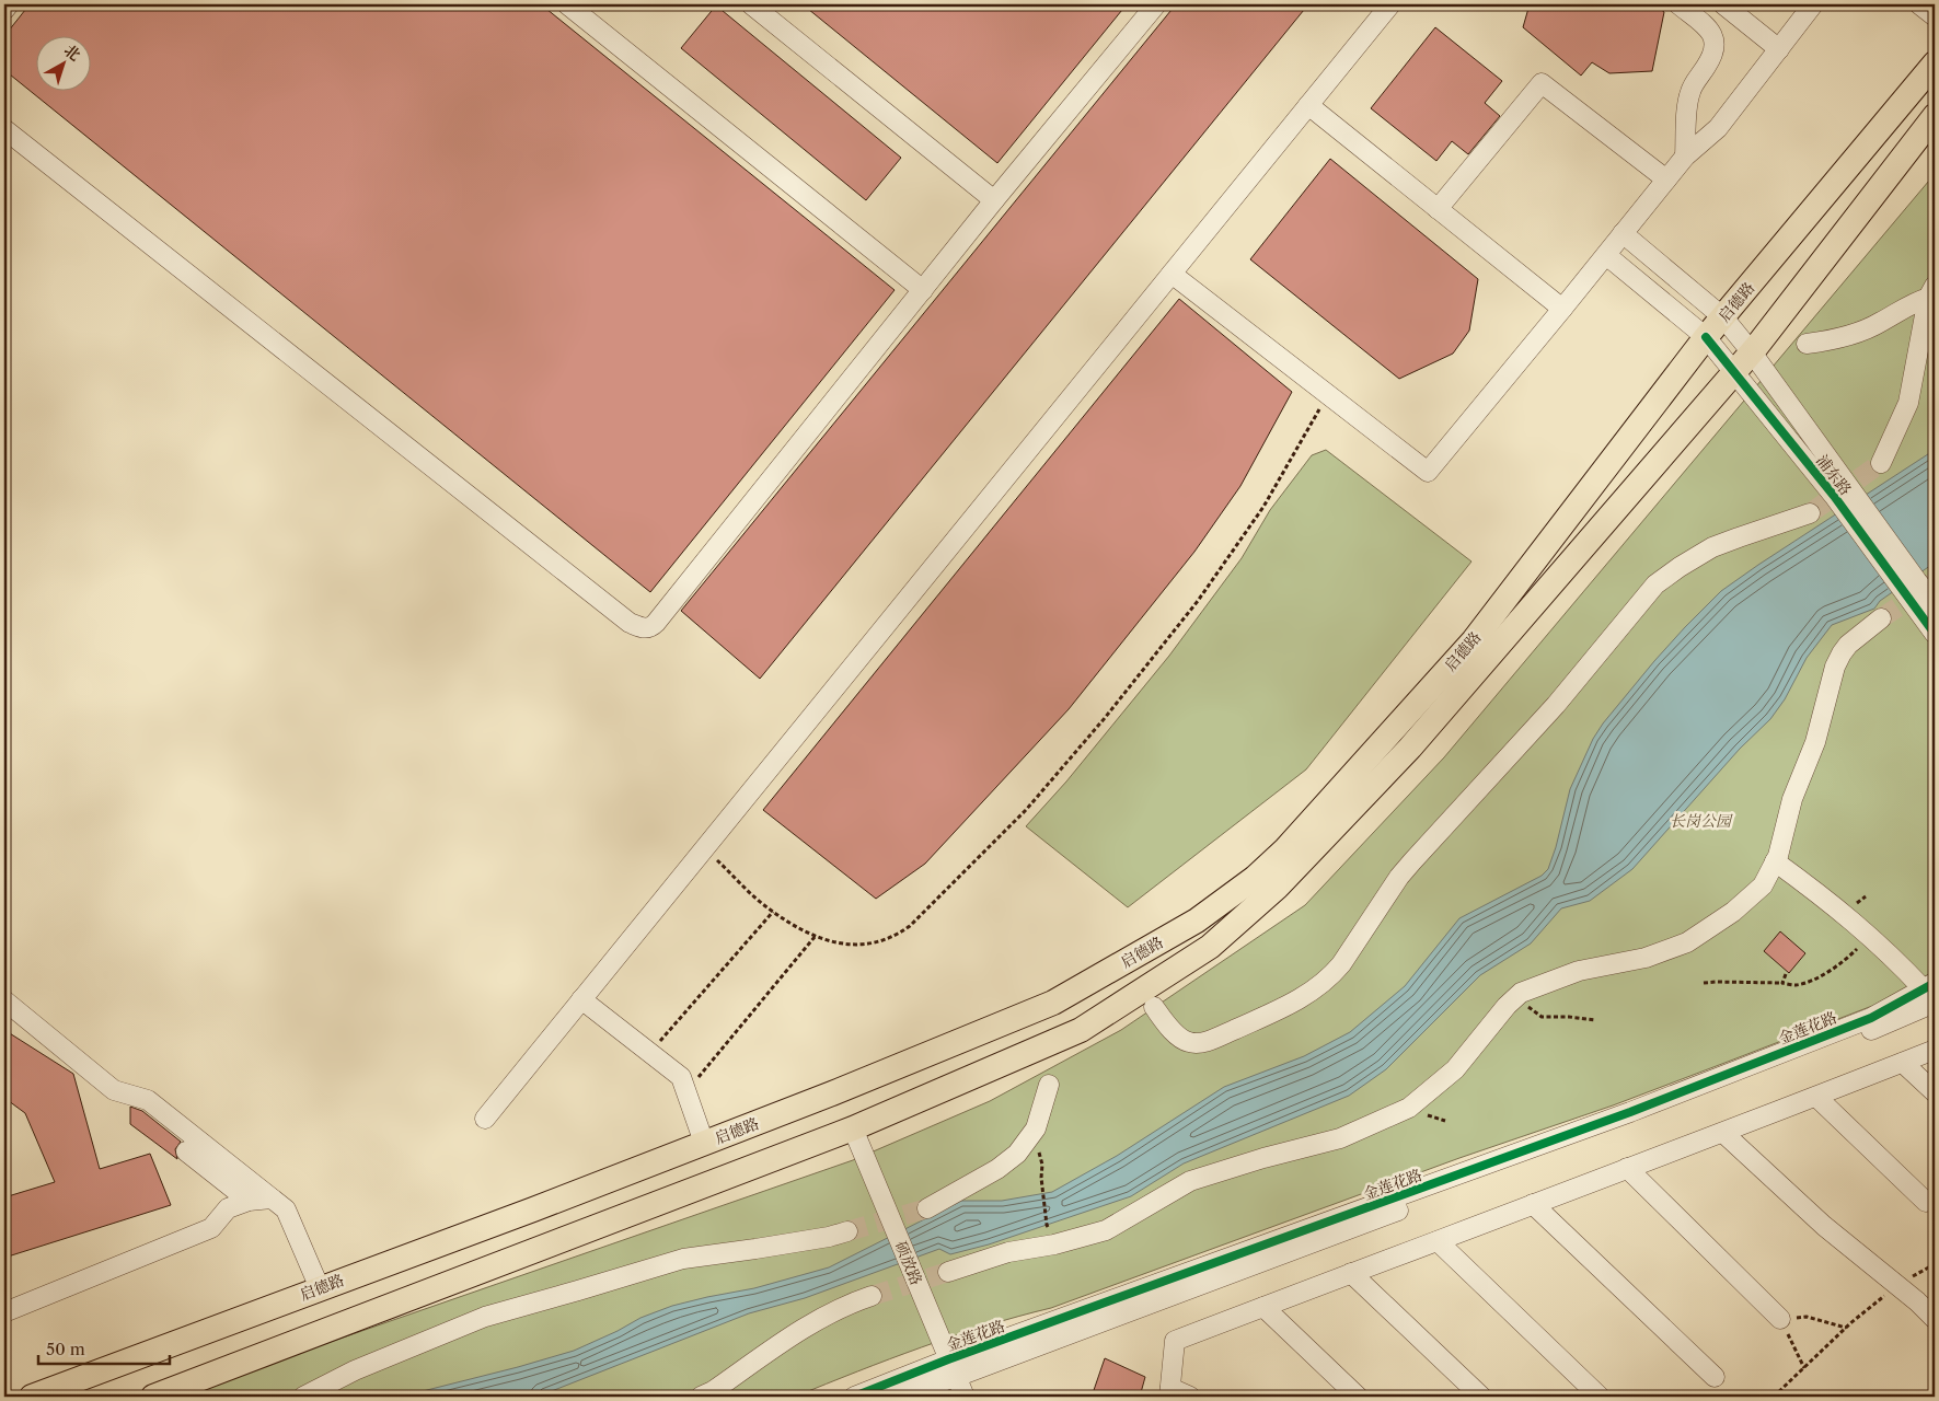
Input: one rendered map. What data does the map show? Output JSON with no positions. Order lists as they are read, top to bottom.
{
  "streets": {
    "main road": ["启德路"],
    "street": ["浦东路", "金莲花路", "硕放路"]
  },
  "crossings": [
    ["启德路", "浦东路"],
    ["启德路", "硕放路"],
    ["金莲花路", "硕放路"]
  ],
  "parks": ["长岗公园"],
  "scale_bar": "50 m",
  "north": "top right"
}
